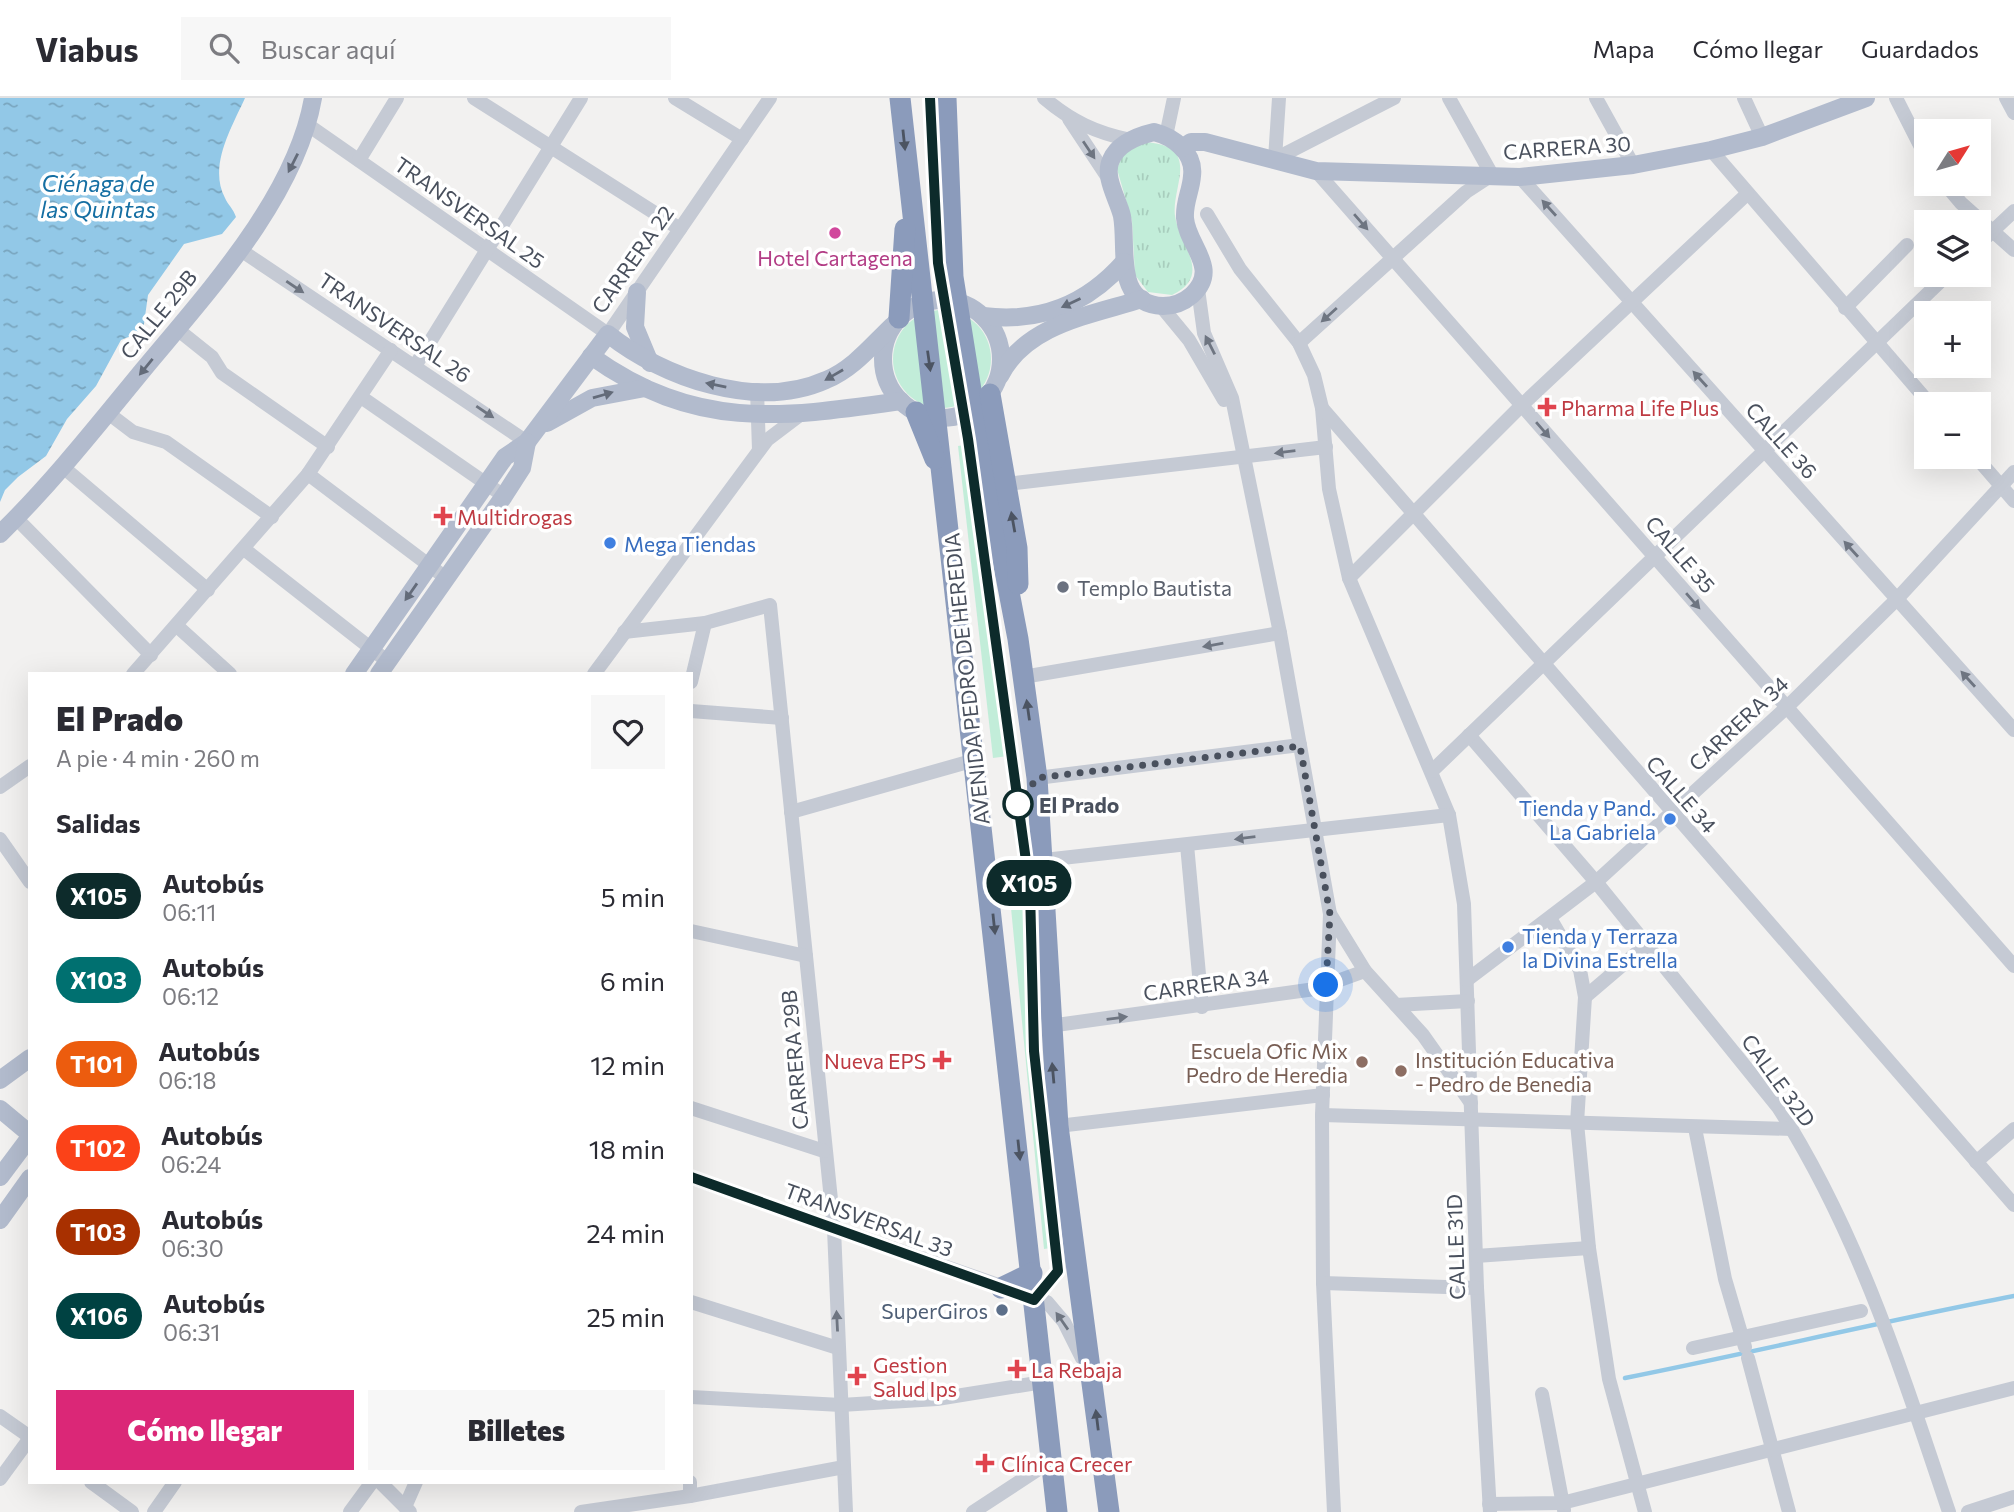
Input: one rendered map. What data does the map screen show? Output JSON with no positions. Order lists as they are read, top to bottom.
{
  "streets": {
    "highway": ["AVENIDA PEDRO DE HEREDIA"],
    "main road": ["CARRERA 30", "CARRERA 22", "CALLE 29B"],
    "street": [
      "TRANSVERSAL 25",
      "TRANSVERSAL 26",
      "CALLE 36",
      "CALLE 35",
      "CARRERA 34",
      "CALLE 34",
      "CARRERA 29B",
      "CALLE 32D",
      "TRANSVERSAL 33",
      "CALLE 31D"
    ]
  },
  "crossings": [
    ["CARRERA 30", "CALLE 36"],
    ["CARRERA 30", "CALLE 35"],
    ["TRANSVERSAL 25", "CARRERA 22"],
    ["TRANSVERSAL 25", "CALLE 29B"],
    ["CARRERA 22", "TRANSVERSAL 26"],
    ["CALLE 29B", "TRANSVERSAL 26"],
    ["CALLE 36", "CARRERA 34"],
    ["CALLE 35", "CARRERA 34"],
    ["AVENIDA PEDRO DE HEREDIA", "TRANSVERSAL 33"],
    ["CARRERA 34", "CALLE 34"],
    ["CARRERA 34", "CALLE 32D"],
    ["CARRERA 34", "CALLE 31D"],
    ["CALLE 34", "CALLE 31D"],
    ["CARRERA 29B", "TRANSVERSAL 33"]
  ],
  "one_way": ["CALLE 29B", "CALLE 36", "CALLE 35"],
  "water": ["Ciénaga de las Quintas"],
  "places": {
    "other": [
      "Hotel Cartagena",
      "Mega Tiendas",
      "Templo Bautista",
      "El Prado",
      "Tienda y Pand. La Gabriela",
      "Tienda y Terraza la Divina Estrella",
      "Escuela Ofic Mix Pedro de Heredia",
      "Institución Educativa - Pedro de Benedia",
      "SuperGiros"
    ],
    "health": [
      "Pharma Life Plus",
      "Multidrogas",
      "Nueva EPS",
      "La Rebaja",
      "Gestion Salud Ips",
      "Clínica Crecer"
    ]
  },
  "lines": ["bus line X105"],
  "north": "top right",
  "page": {
    "header": "Viabus",
    "search": "Buscar aquí",
    "nav": ["Mapa", "Cómo llegar", "Guardados"],
    "on_map": "X105",
    "map_buttons": ["+", "−"],
    "heading": [
      ["El Prado", "A pie · 4 min · 260 m"],
      "Salidas"
    ],
    "list": [
      {
        "mark": "X105",
        "name": "Autobús",
        "note": "06:11",
        "value": "5 min"
      },
      {
        "mark": "X103",
        "name": "Autobús",
        "note": "06:12",
        "value": "6 min"
      },
      {
        "mark": "T101",
        "name": "Autobús",
        "note": "06:18",
        "value": "12 min"
      },
      {
        "mark": "T102",
        "name": "Autobús",
        "note": "06:24",
        "value": "18 min"
      },
      {
        "mark": "T103",
        "name": "Autobús",
        "note": "06:30",
        "value": "24 min"
      },
      {
        "mark": "X106",
        "name": "Autobús",
        "note": "06:31",
        "value": "25 min"
      }
    ],
    "buttons": ["Cómo llegar", "Billetes"]
  }
}
